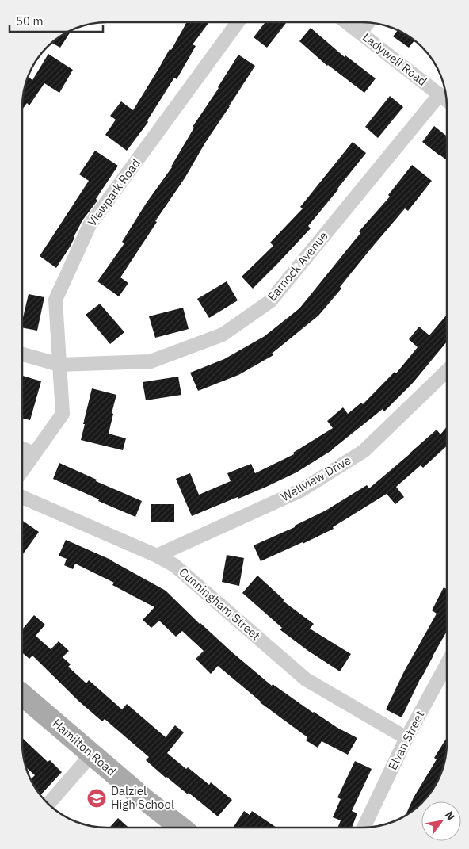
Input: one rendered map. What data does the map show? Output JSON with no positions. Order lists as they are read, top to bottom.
{
  "streets": {
    "main road": ["Hamilton Road"],
    "street": [
      "Ladywell Road",
      "Viewpark Road",
      "Earnock Avenue",
      "Wellview Drive",
      "Cunningham Street",
      "Elvan Street"
    ]
  },
  "crossings": [
    ["Ladywell Road", "Earnock Avenue"],
    ["Viewpark Road", "Earnock Avenue"],
    ["Wellview Drive", "Cunningham Street"],
    ["Cunningham Street", "Elvan Street"]
  ],
  "places": {
    "school or university": ["Dalziel High School"]
  },
  "scale_bar": "50 m",
  "north": "top right"
}
